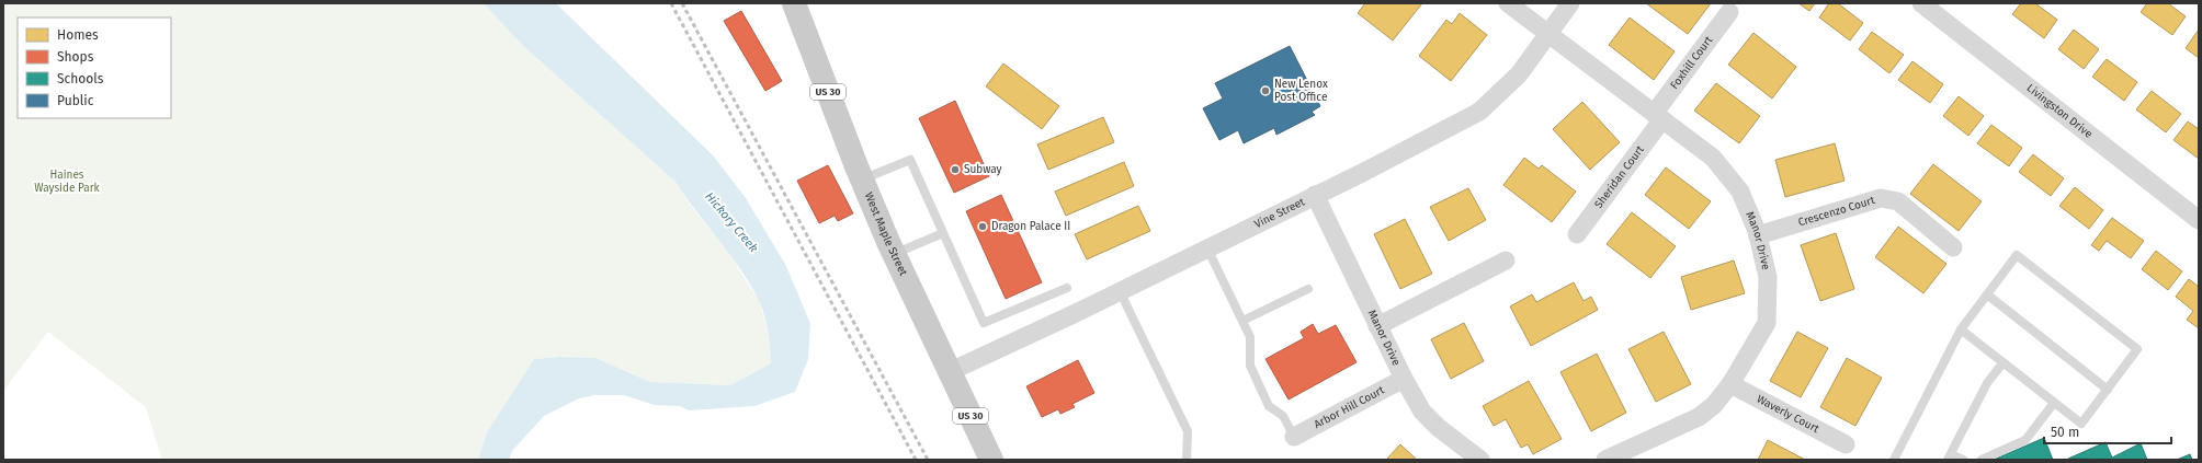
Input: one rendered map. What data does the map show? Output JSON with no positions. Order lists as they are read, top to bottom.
{
  "streets": {
    "main road": ["US 30", "West Maple Street"],
    "street": [
      "Foxhill Court",
      "Livingston Drive",
      "Sheridan Court",
      "Crescenzo Court",
      "Vine Street",
      "Manor Drive",
      "Arbor Hill Court",
      "Waverly Court"
    ]
  },
  "crossings": [
    ["Foxhill Court", "Sheridan Court"],
    ["Foxhill Court", "Manor Drive"],
    ["Sheridan Court", "Manor Drive"],
    ["Crescenzo Court", "Manor Drive"],
    ["Vine Street", "West Maple Street"],
    ["Vine Street", "Manor Drive"],
    ["Manor Drive", "Arbor Hill Court"],
    ["Manor Drive", "Waverly Court"]
  ],
  "water": ["Hickory Creek"],
  "parks": ["Haines Wayside Park"],
  "places": ["New Lenox Post Office", "Subway", "Dragon Palace II"],
  "legend": [
    "Homes",
    "Shops",
    "Schools",
    "Public"
  ],
  "scale_bar": "50 m"
}
